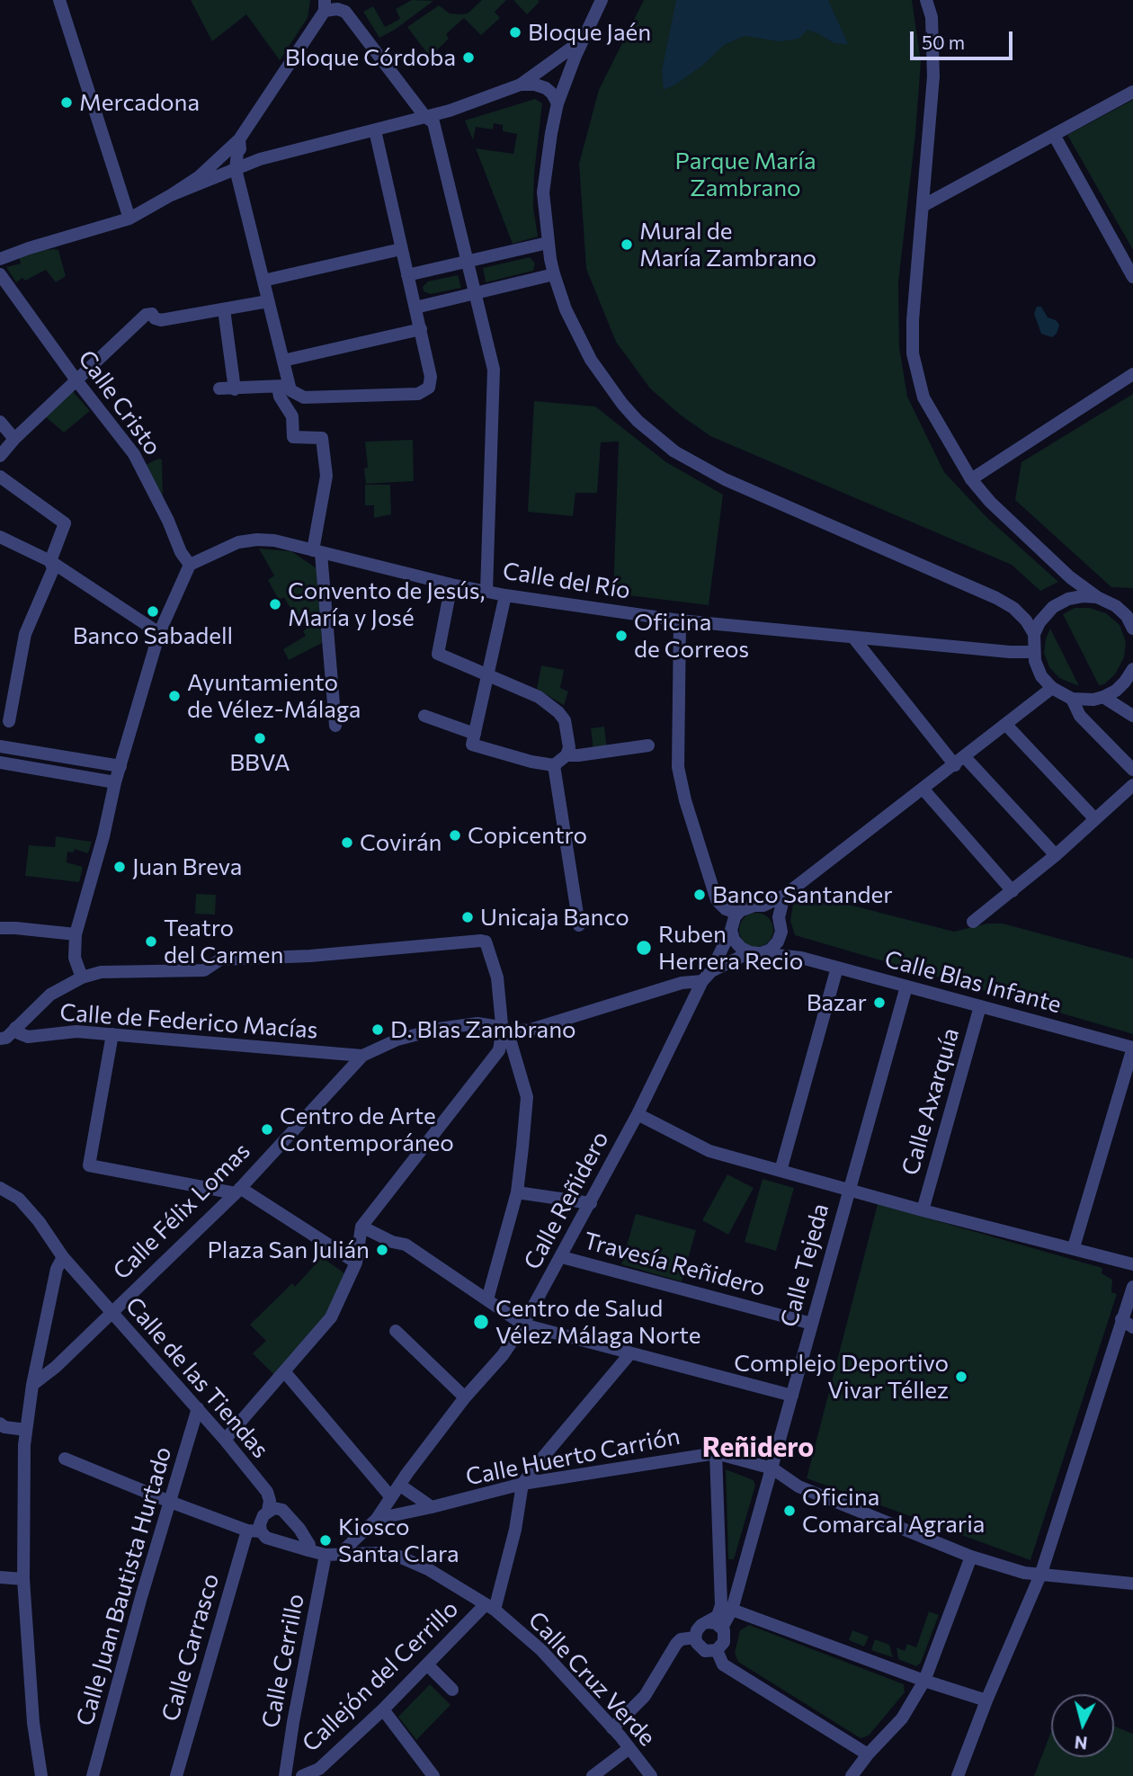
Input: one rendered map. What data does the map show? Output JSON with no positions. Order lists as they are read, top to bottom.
{
  "streets": {
    "street": [
      "Calle Cristo",
      "Calle del Río",
      "Calle Blas Infante",
      "Calle de Federico Macías",
      "Calle Axarquía",
      "Calle Reñidero",
      "Calle Félix Lomas",
      "Travesía Reñidero",
      "Calle Tejeda",
      "Calle de las Tiendas",
      "Calle Huerto Carrión",
      "Calle Juan Bautista Hurtado",
      "Calle Carrasco",
      "Calle Cerrillo",
      "Callejón del Cerrillo",
      "Calle Cruz Verde"
    ]
  },
  "crossings": [
    ["Calle Cristo", "Calle del Río"],
    ["Calle Blas Infante", "Calle Axarquía"],
    ["Calle Blas Infante", "Calle Reñidero"],
    ["Calle Blas Infante", "Calle Tejeda"],
    ["Calle de Federico Macías", "Calle Félix Lomas"],
    ["Calle Reñidero", "Calle Félix Lomas"],
    ["Calle Reñidero", "Travesía Reñidero"],
    ["Calle Reñidero", "Calle Huerto Carrión"],
    ["Calle Reñidero", "Calle Cruz Verde"],
    ["Calle Félix Lomas", "Calle de las Tiendas"],
    ["Travesía Reñidero", "Calle Tejeda"],
    ["Calle Tejeda", "Calle Huerto Carrión"],
    ["Calle de las Tiendas", "Calle Juan Bautista Hurtado"],
    ["Calle de las Tiendas", "Calle Carrasco"],
    ["Calle Cerrillo", "Calle Cruz Verde"],
    ["Callejón del Cerrillo", "Calle Cruz Verde"]
  ],
  "districts": ["Reñidero"],
  "parks": ["Parque María Zambrano"],
  "places": [
    "Bloque Jaén",
    "Bloque Córdoba",
    "Mercadona",
    "Mural de María Zambrano",
    "Convento de Jesús, María y José",
    "Banco Sabadell",
    "Oficina de Correos",
    "Ayuntamiento de Vélez-Málaga",
    "BBVA",
    "Copicentro",
    "Covirán",
    "Juan Breva",
    "Banco Santander",
    "Unicaja Banco",
    "Teatro del Carmen",
    "Ruben Herrera Recio",
    "Bazar",
    "D. Blas Zambrano",
    "Centro de Arte Contemporáneo",
    "Plaza San Julián",
    "Centro de Salud Vélez Málaga Norte",
    "Complejo Deportivo Vivar Téllez",
    "Oficina Comarcal Agraria",
    "Kiosco Santa Clara"
  ],
  "scale_bar": "50 m",
  "north": "bottom"
}
